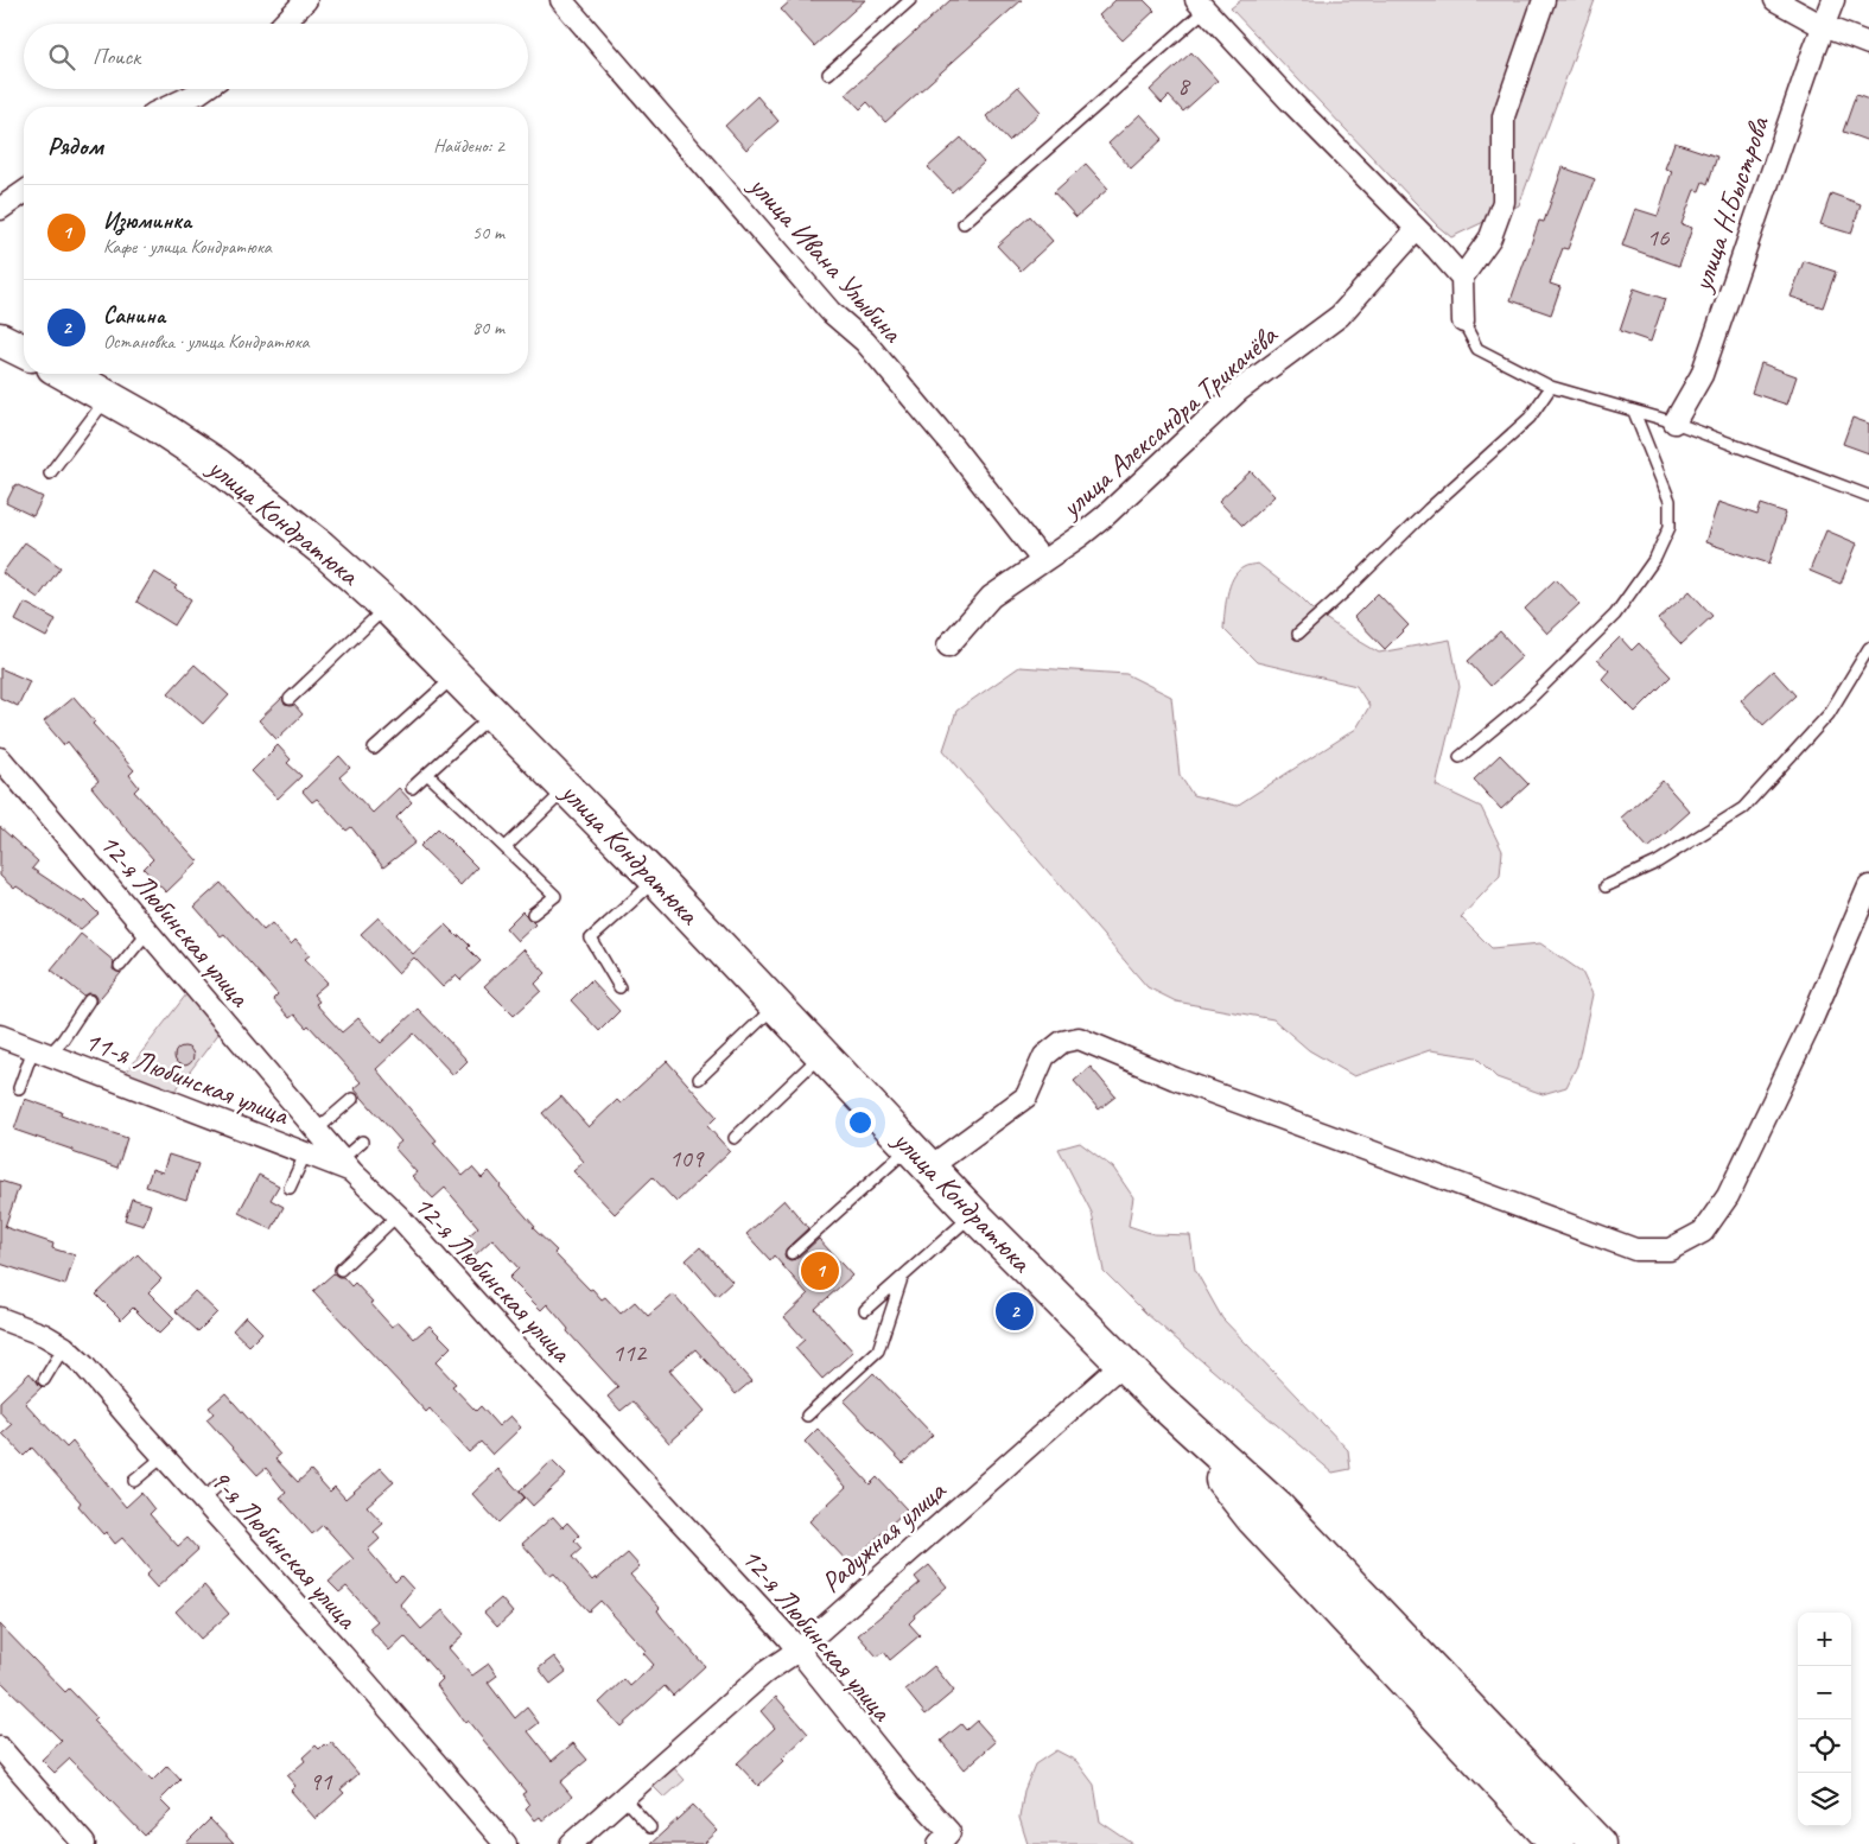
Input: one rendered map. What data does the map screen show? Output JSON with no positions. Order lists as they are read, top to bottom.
{
  "streets": {
    "main road": ["улица Кондратюка"],
    "street": [
      "улица Н.Быстрова",
      "улица Ивана Улыбина",
      "улица Александра Трикачёва",
      "12-я Любинская улица",
      "11-я Любинская улица",
      "Радужная улица",
      "9-я Любинская улица"
    ]
  },
  "crossings": [
    ["улица Ивана Улыбина", "улица Александра Трикачёва"],
    ["улица Кондратюка", "Радужная улица"],
    ["12-я Любинская улица", "11-я Любинская улица"],
    ["12-я Любинская улица", "Радужная улица"]
  ],
  "house_numbers": [
    "8",
    "16",
    "109",
    "112",
    "91"
  ],
  "page": {
    "search": "Поиск",
    "heading": ["Рядом", "Найдено: 2"],
    "list": [
      {
        "mark": "1",
        "name": "Изюминка",
        "note": "Кафе · улица Кондратюка",
        "value": "50 m"
      },
      {
        "mark": "2",
        "name": "Санина",
        "note": "Остановка · улица Кондратюка",
        "value": "80 m"
      }
    ],
    "pins": ["1", "2"],
    "map_buttons": ["+", "−"]
  }
}
